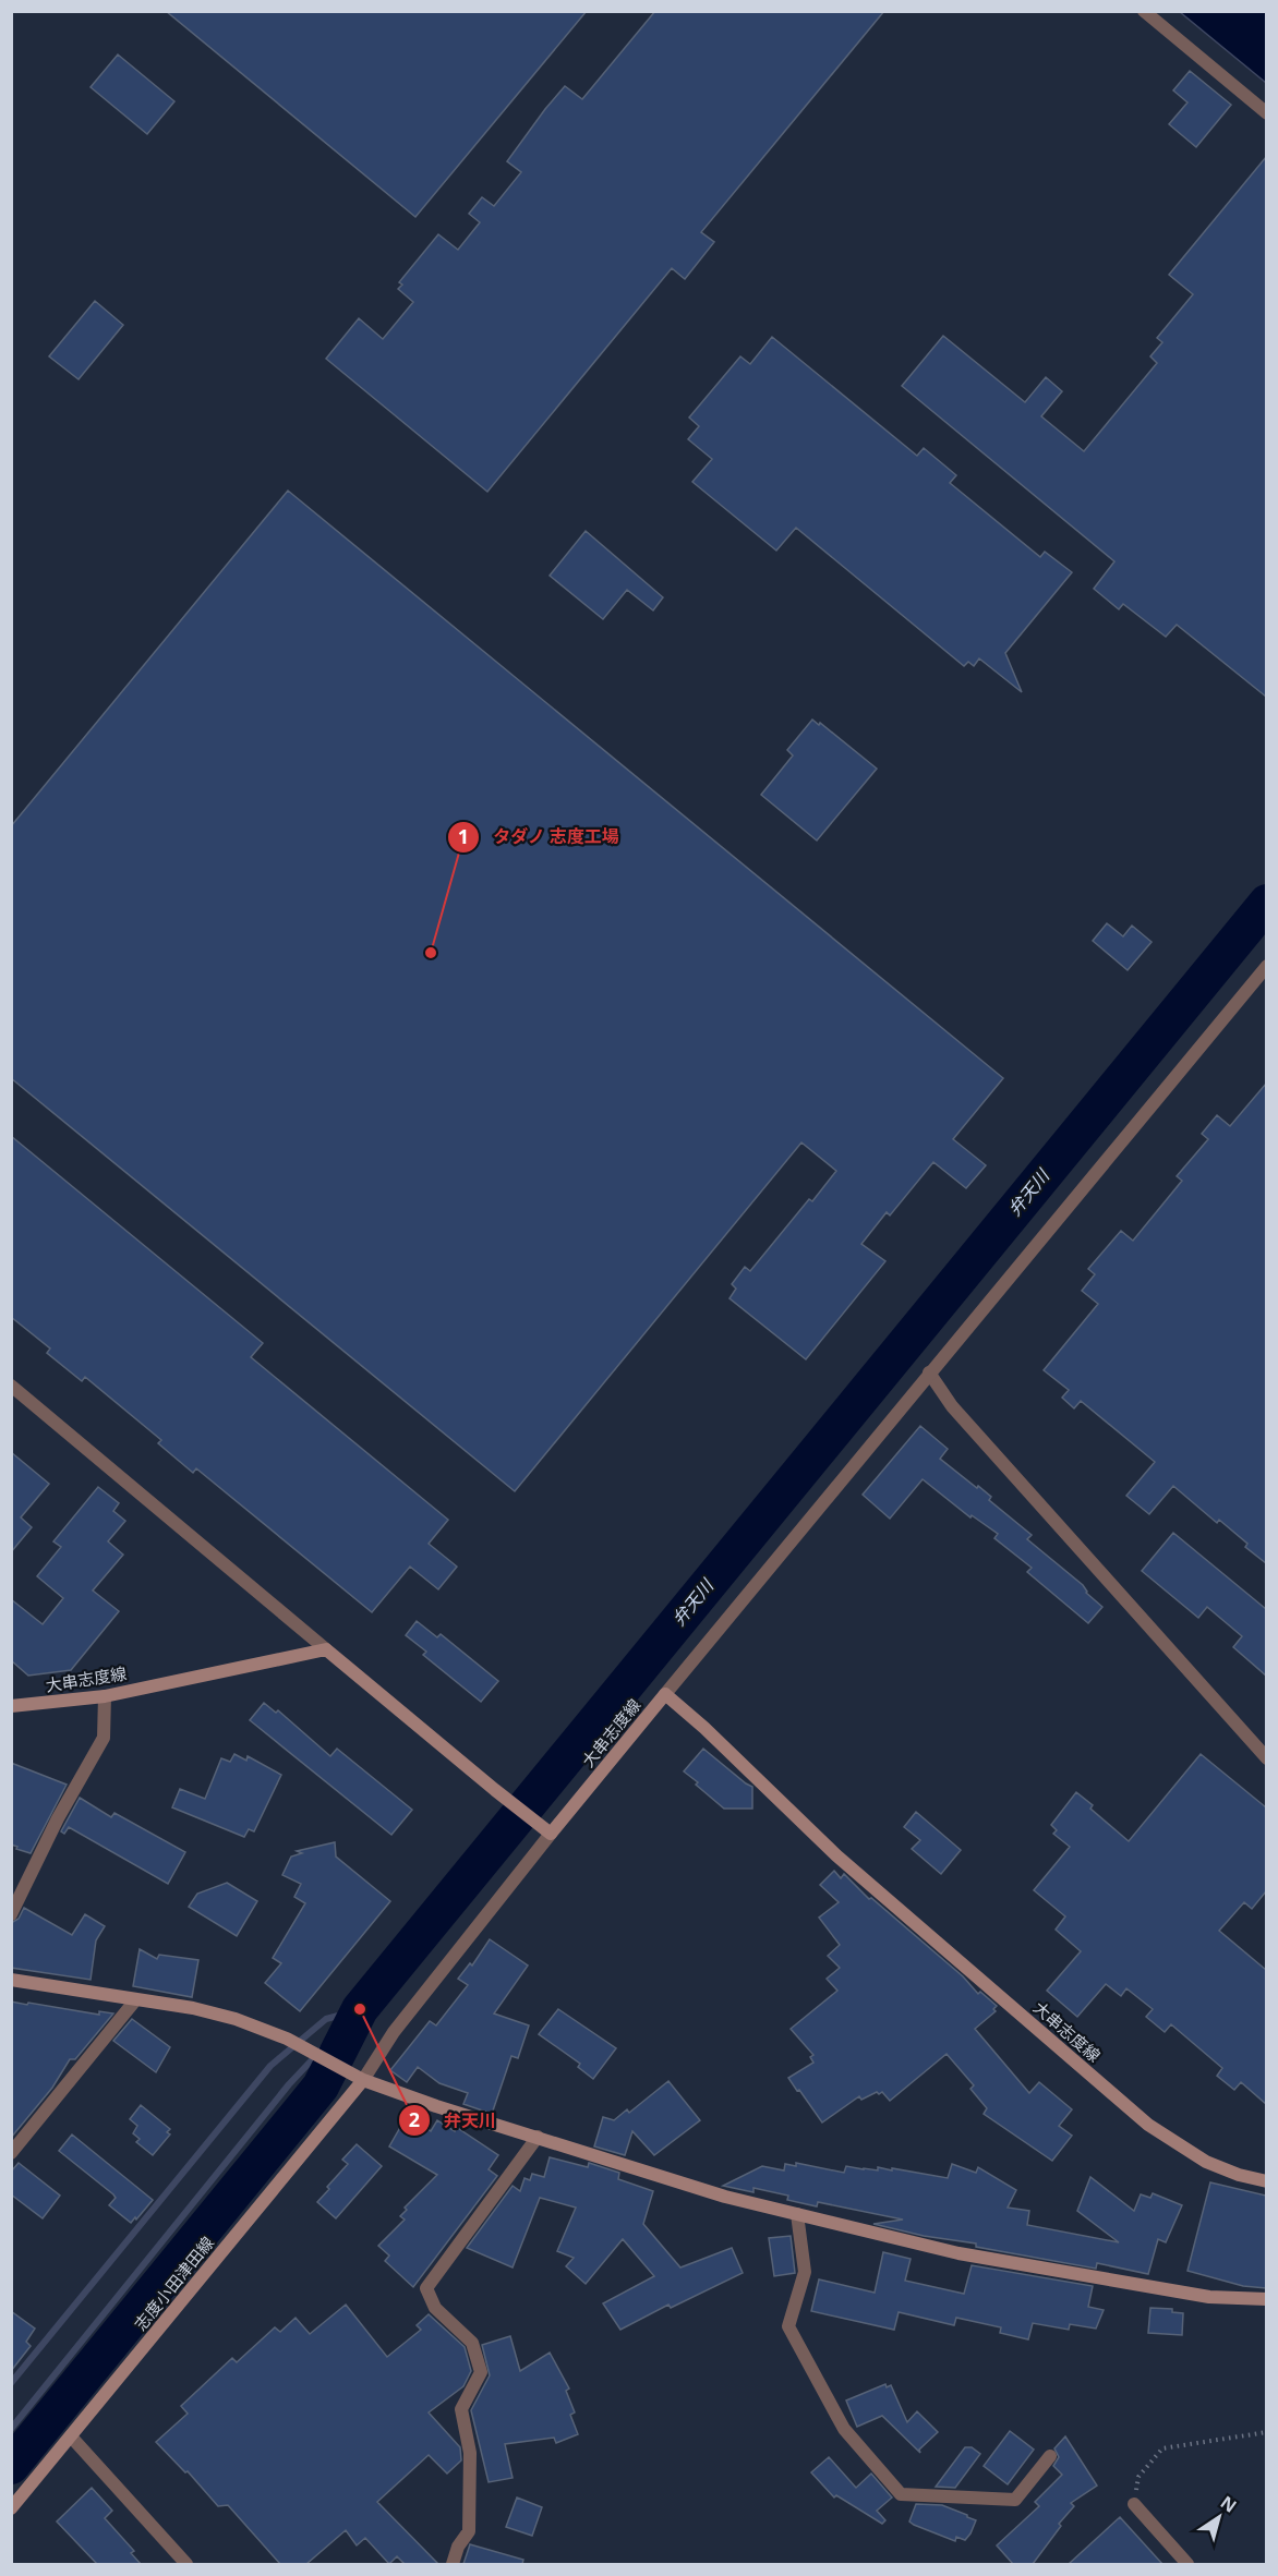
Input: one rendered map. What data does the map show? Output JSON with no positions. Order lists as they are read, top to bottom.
{
  "streets": {
    "main road": ["大串志度線", "志度小田津田線"]
  },
  "water": ["弁天川"],
  "places": ["タダノ 志度工場", "弁天川"],
  "north": "top right"
}
